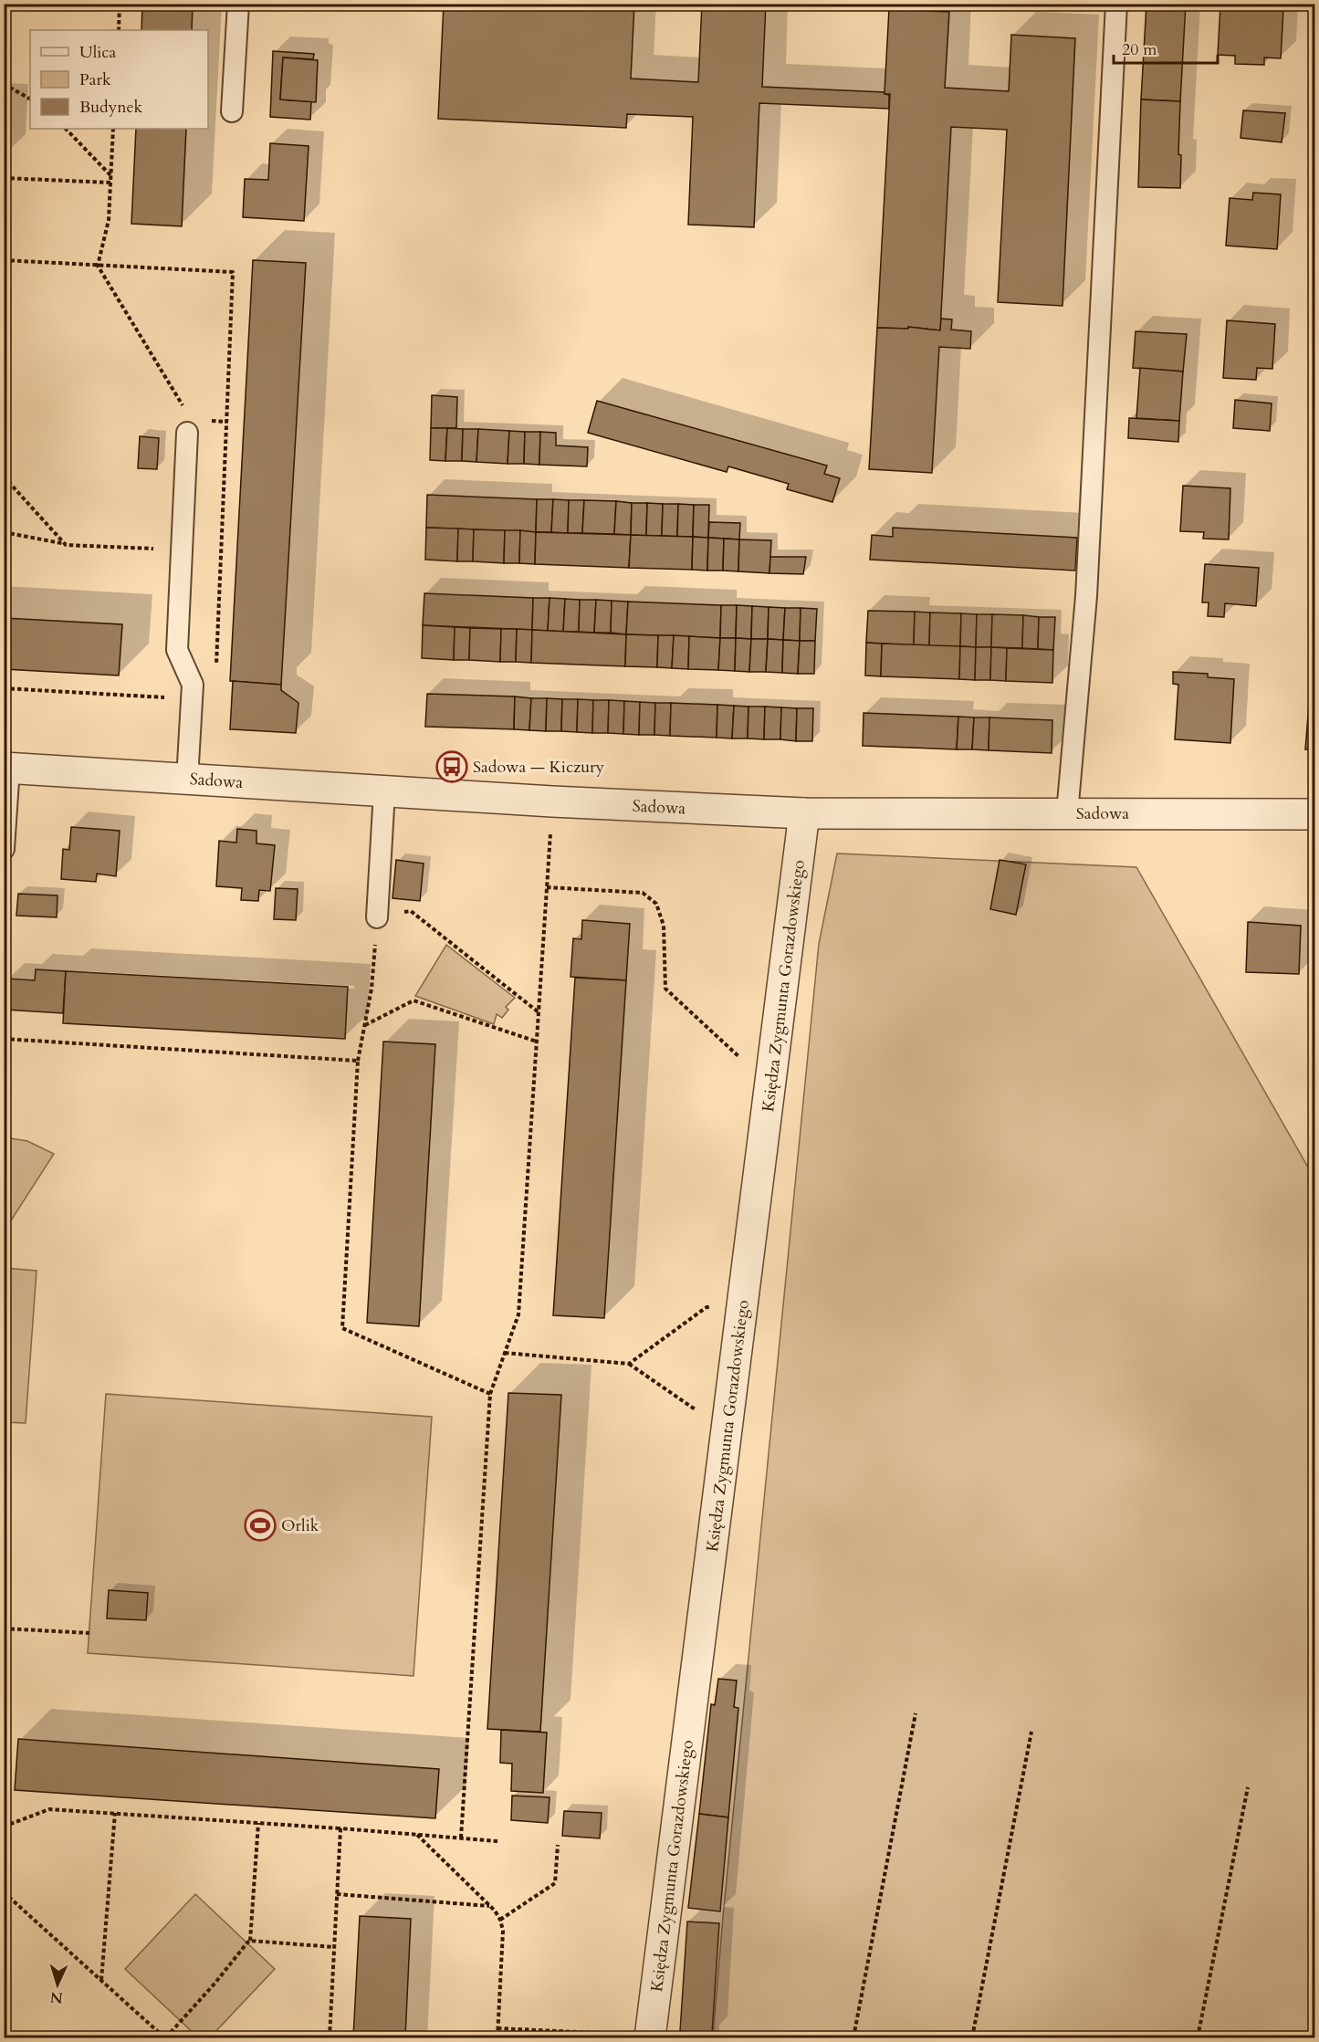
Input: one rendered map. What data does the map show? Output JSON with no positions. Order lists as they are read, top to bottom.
{
  "streets": {
    "street": ["Sadowa", "Księdza Zygmunta Gorazdowskiego"]
  },
  "crossings": [
    ["Sadowa", "Księdza Zygmunta Gorazdowskiego"]
  ],
  "places": {
    "bus stop": ["Sadowa — Kiczury"],
    "sports": ["Orlik"]
  },
  "legend": ["Ulica", "Park", "Budynek"],
  "scale_bar": "20 m",
  "north": "bottom"
}
